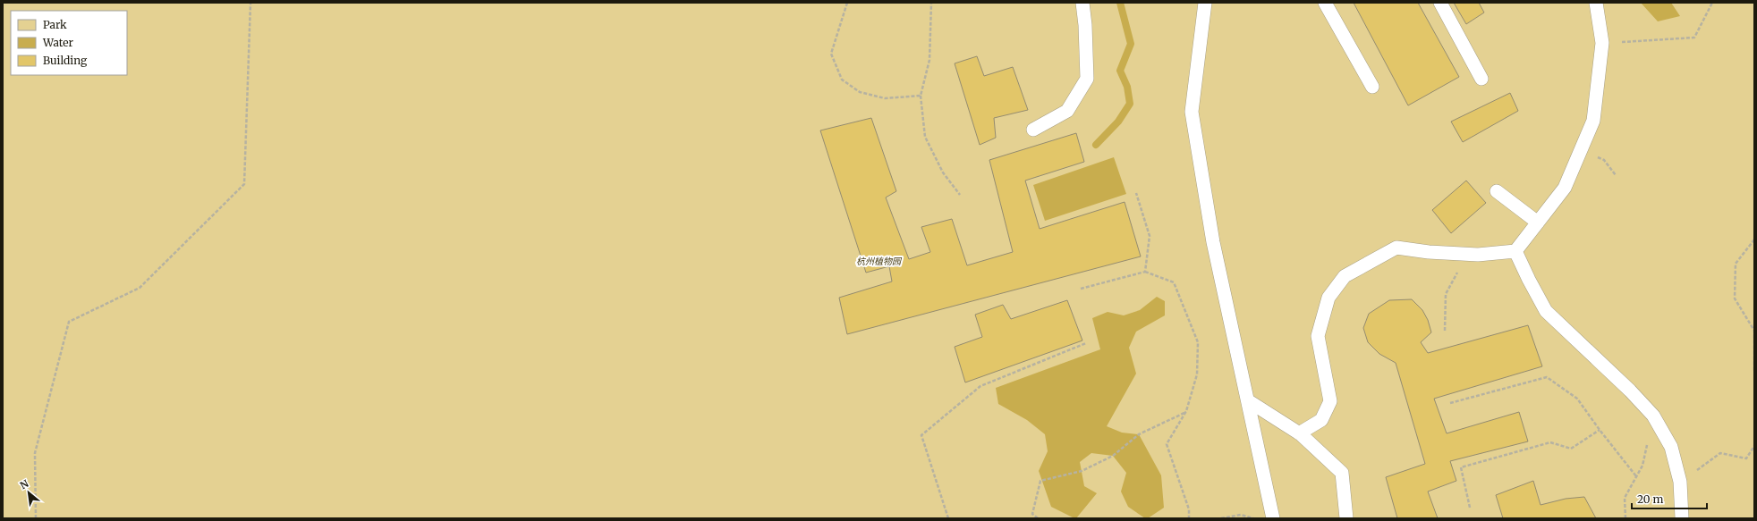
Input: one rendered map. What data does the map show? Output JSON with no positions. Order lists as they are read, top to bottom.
{
  "parks": ["杭州植物园"],
  "legend": ["Park", "Water", "Building"],
  "scale_bar": "20 m",
  "north": "top left"
}
